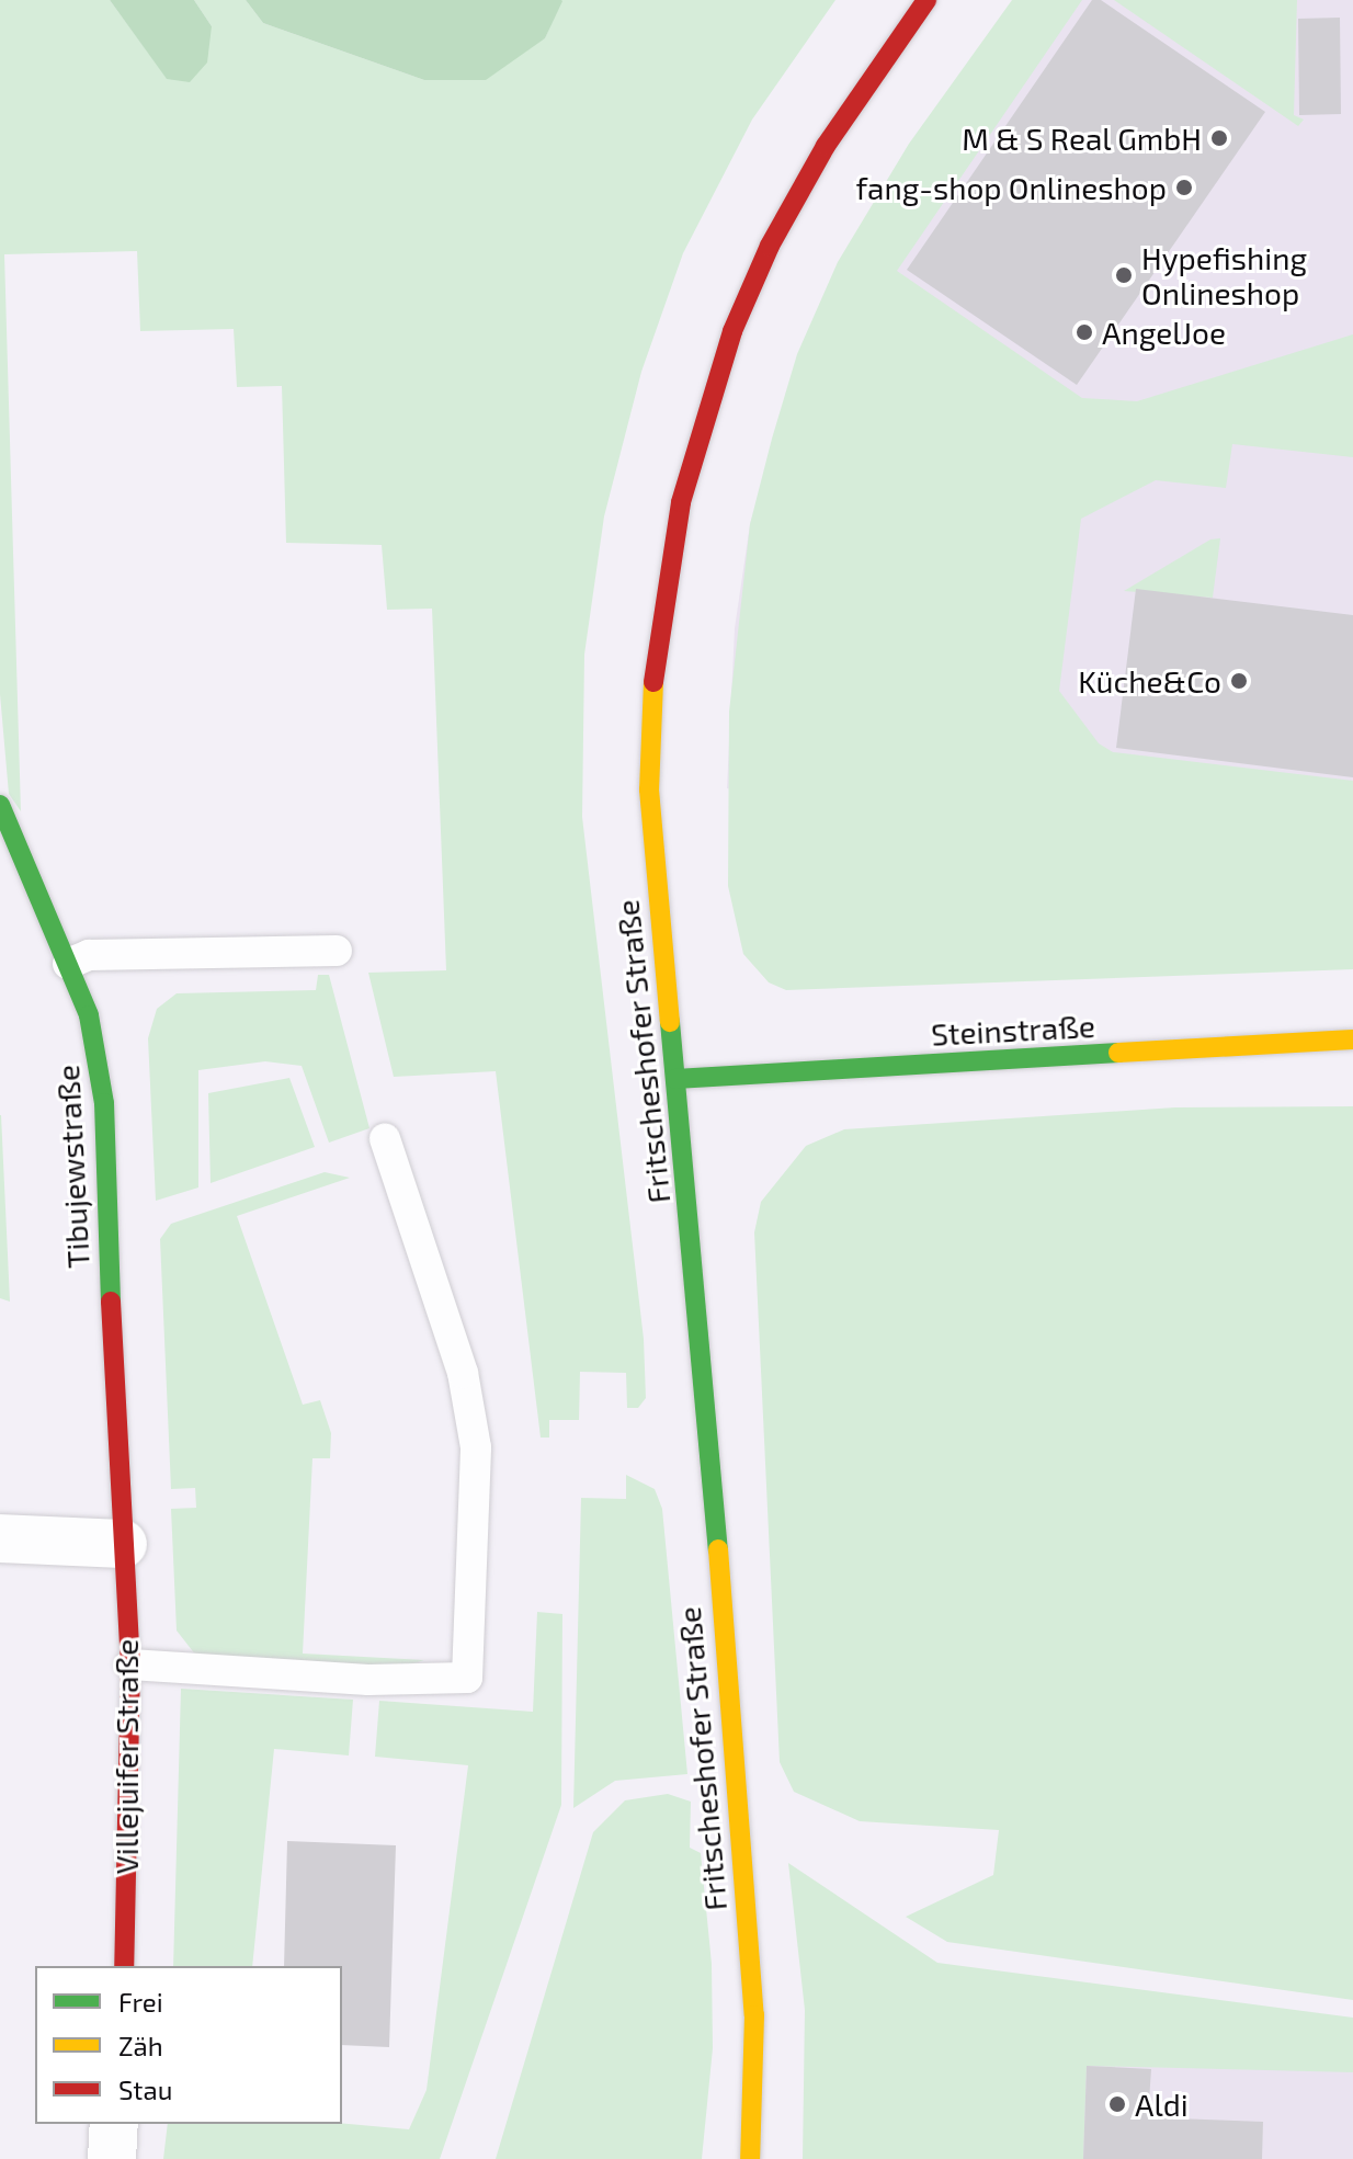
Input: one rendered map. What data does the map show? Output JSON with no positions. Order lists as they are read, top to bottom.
{
  "streets": {
    "street": [
      "Steinstraße",
      "Fritscheshofer Straße",
      "Tibujewstraße",
      "Villejuifer Straße"
    ]
  },
  "crossings": [
    ["Steinstraße", "Fritscheshofer Straße"],
    ["Tibujewstraße", "Villejuifer Straße"]
  ],
  "places": [
    "M & S Real GmbH",
    "fang-shop Onlineshop",
    "Hypefishing Onlineshop",
    "AngelJoe",
    "Küche&Co",
    "Aldi"
  ],
  "legend": ["Frei", "Zäh", "Stau"]
}
